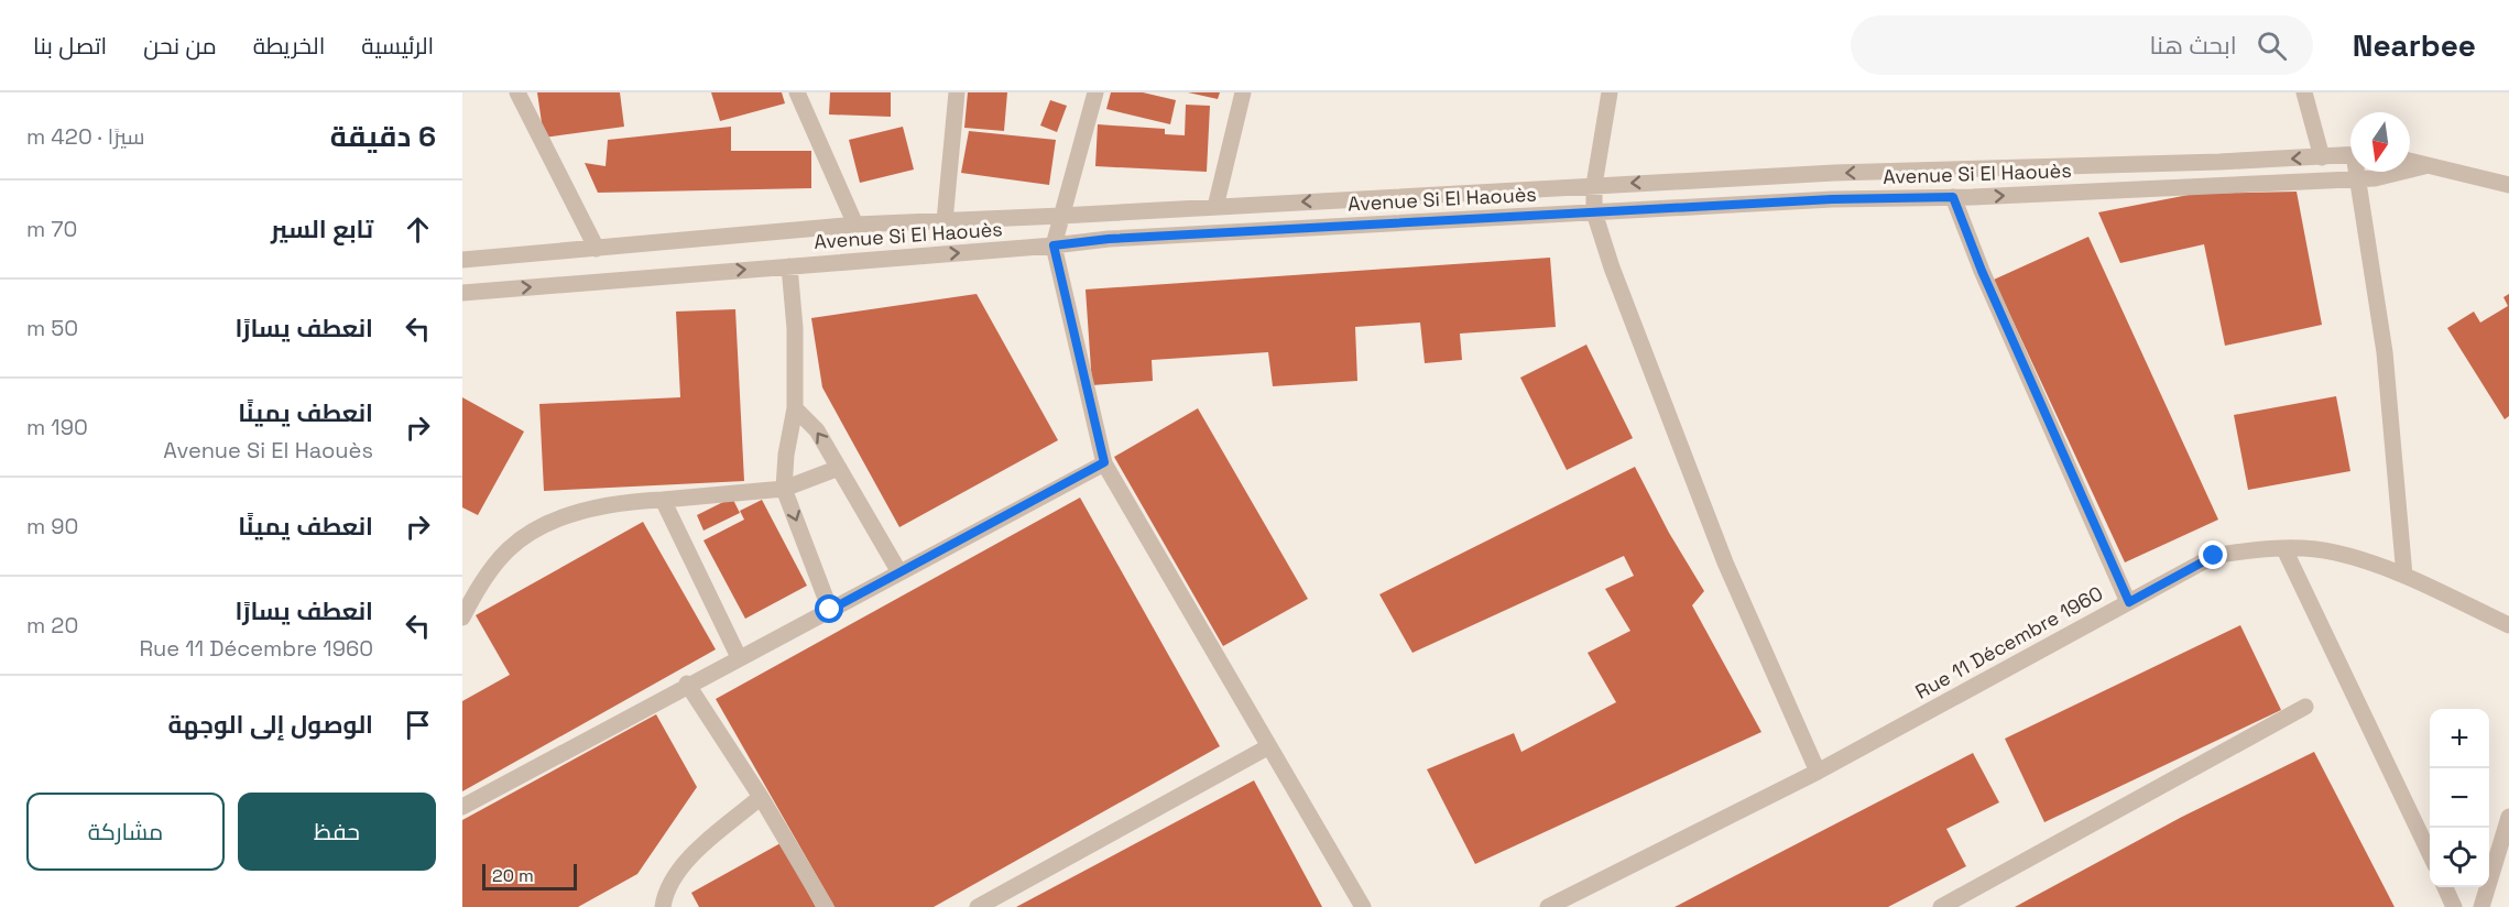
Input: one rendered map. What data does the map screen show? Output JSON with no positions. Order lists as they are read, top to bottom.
{
  "streets": {
    "street": ["Avenue Si El Haouès", "Rue 11 Décembre 1960"]
  },
  "scale_bar": "20 m",
  "north": "bottom",
  "page": {
    "header": "Nearbee",
    "search": "ابحث هنا",
    "nav": [
      "الرئيسية",
      "الخريطة",
      "من نحن",
      "اتصل بنا"
    ],
    "heading": ["6 دقيقة", "سيرًا · 420 m"],
    "list": [
      ["تابع السير", "70 m"],
      ["انعطف يسارًا", "50 m"],
      ["انعطف يمينًا", "Avenue Si El Haouès", "190 m"],
      ["انعطف يمينًا", "90 m"],
      ["انعطف يسارًا", "Rue 11 Décembre 1960", "20 m"],
      "الوصول إلى الوجهة"
    ],
    "map_buttons": ["+", "−"],
    "buttons": ["حفظ", "مشاركة"],
    "scale": "20 m"
  }
}
